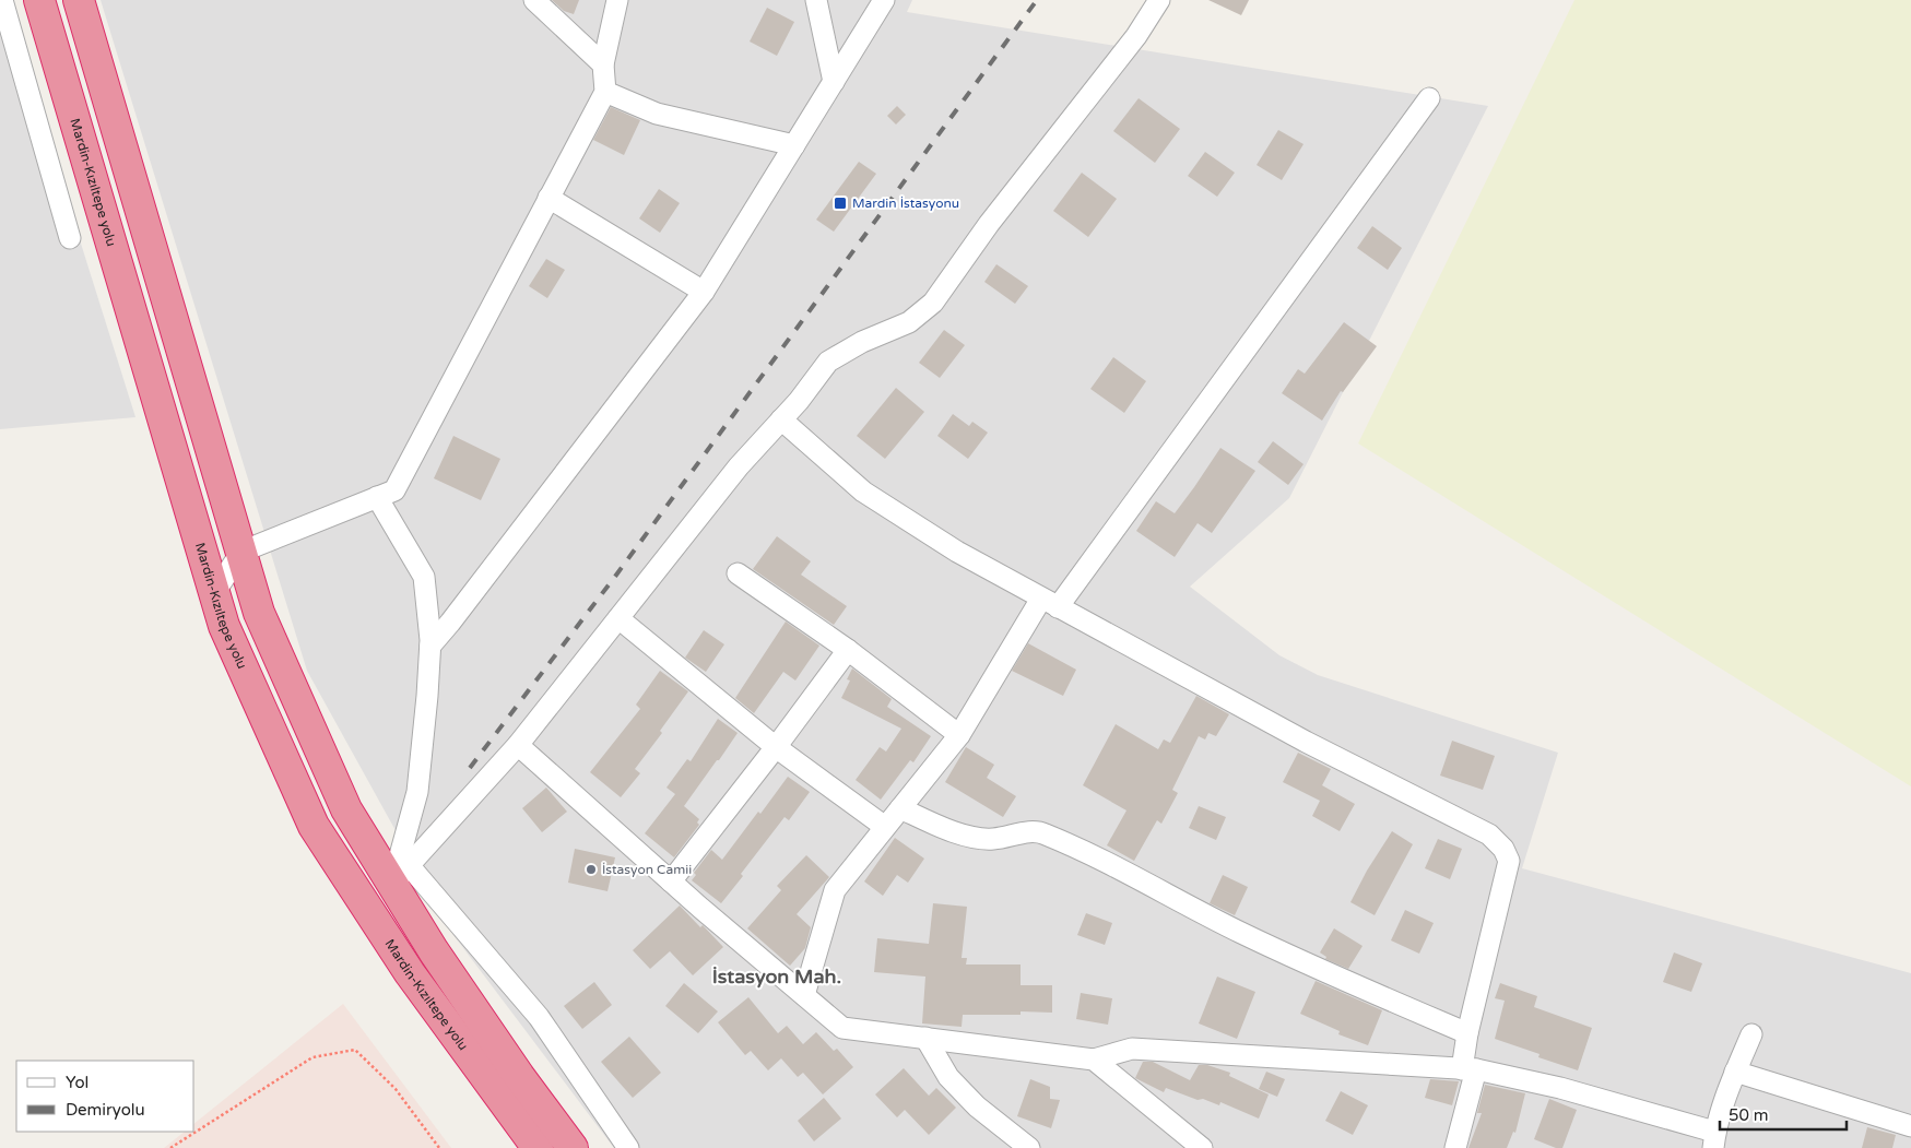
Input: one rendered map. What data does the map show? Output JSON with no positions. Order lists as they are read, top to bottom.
{
  "streets": {
    "highway": ["Mardin-Kızıltepe yolu"]
  },
  "districts": ["İstasyon Mah."],
  "places": {
    "transit": ["Mardin İstasyonu"],
    "other": ["İstasyon Camii"]
  },
  "legend": ["Yol", "Demiryolu"],
  "scale_bar": "50 m"
}
